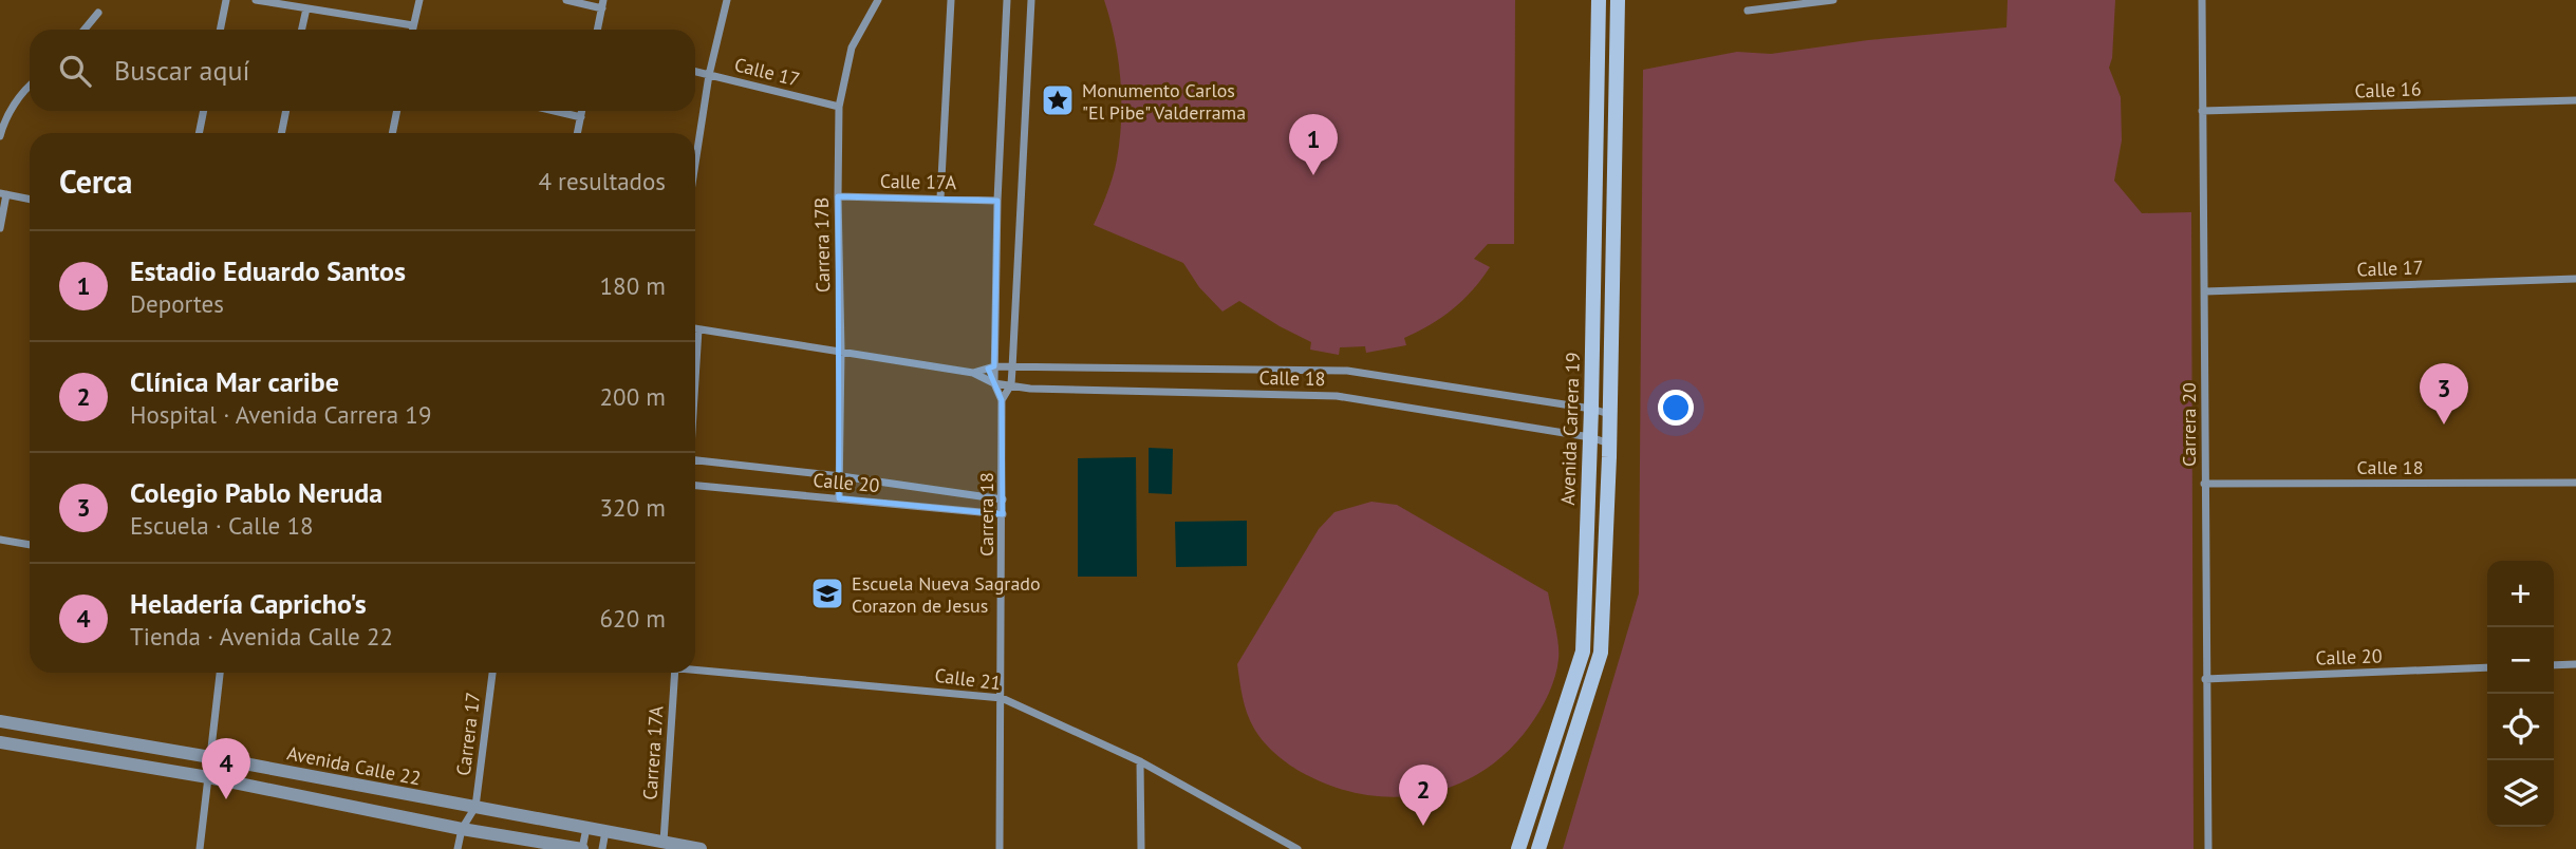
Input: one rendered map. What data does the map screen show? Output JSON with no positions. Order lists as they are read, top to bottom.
{
  "streets": {
    "main road": ["Avenida Carrera 19"],
    "street": [
      "Calle 17",
      "Calle 16",
      "Calle 17A",
      "Carrera 17B",
      "Calle 18",
      "Carrera 20",
      "Calle 20",
      "Carrera 18",
      "Calle 21",
      "Carrera 17",
      "Carrera 17A",
      "Avenida Calle 22"
    ]
  },
  "crossings": [
    ["Calle 17", "Carrera 17B"],
    ["Calle 17", "Carrera 20"],
    ["Calle 16", "Carrera 20"],
    ["Calle 17A", "Carrera 17B"],
    ["Calle 17A", "Carrera 18"],
    ["Carrera 17B", "Calle 18"],
    ["Carrera 17B", "Calle 20"],
    ["Calle 18", "Carrera 20"],
    ["Calle 18", "Avenida Carrera 19"],
    ["Calle 18", "Carrera 18"],
    ["Carrera 20", "Calle 20"],
    ["Calle 20", "Carrera 18"],
    ["Carrera 18", "Calle 21"],
    ["Carrera 17", "Avenida Calle 22"],
    ["Carrera 17A", "Avenida Calle 22"]
  ],
  "places": {
    "place": ["Monumento Carlos \"El Pibe\" Valderrama"],
    "school or university": ["Escuela Nueva Sagrado Corazon de Jesus"]
  },
  "page": {
    "search": "Buscar aquí",
    "pins": [
      "1",
      "3",
      "4",
      "2"
    ],
    "heading": ["Cerca", "4 resultados"],
    "list": [
      {
        "mark": "1",
        "name": "Estadio Eduardo Santos",
        "note": "Deportes",
        "value": "180 m"
      },
      {
        "mark": "2",
        "name": "Clínica Mar caribe",
        "note": "Hospital · Avenida Carrera 19",
        "value": "200 m"
      },
      {
        "mark": "3",
        "name": "Colegio Pablo Neruda",
        "note": "Escuela · Calle 18",
        "value": "320 m"
      },
      {
        "mark": "4",
        "name": "Heladería Capricho's",
        "note": "Tienda · Avenida Calle 22",
        "value": "620 m"
      }
    ],
    "map_buttons": ["+", "−"]
  }
}
